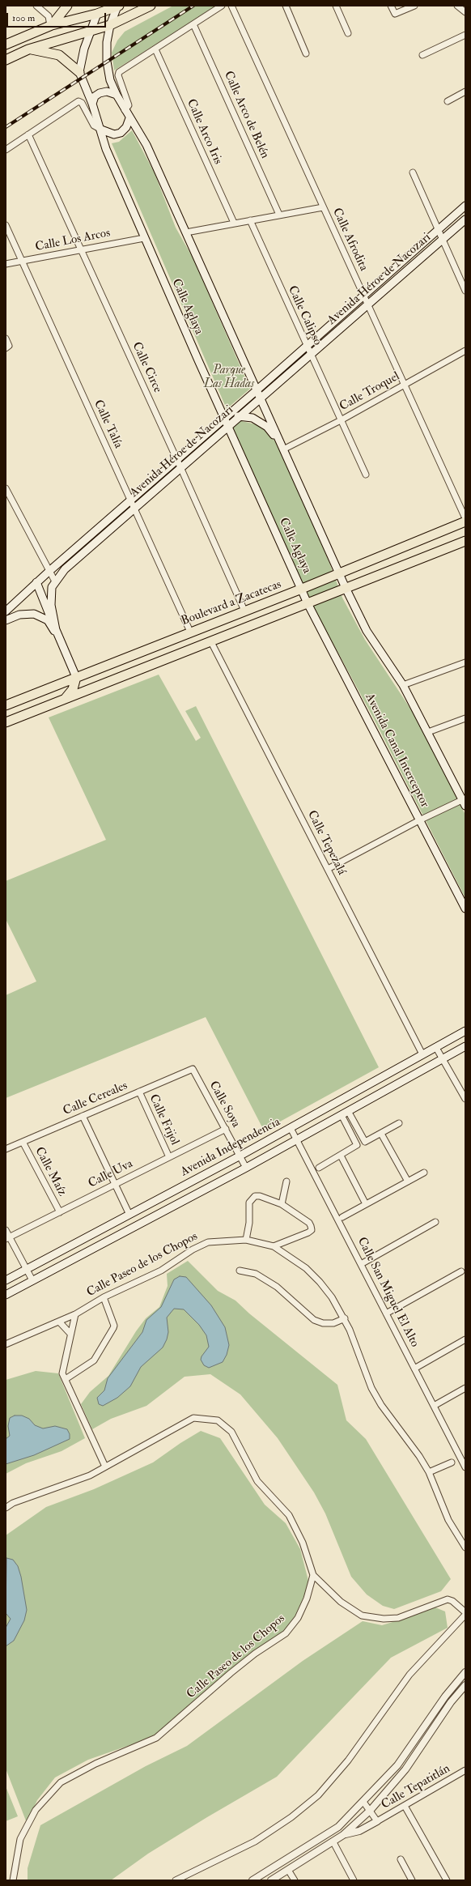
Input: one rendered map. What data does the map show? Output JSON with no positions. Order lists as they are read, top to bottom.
{
  "streets": {
    "main road": [
      "Avenida Héroe de Nacozari",
      "Calle Aglaya",
      "Boulevard a Zacatecas",
      "Avenida Canal Interceptor",
      "Avenida Independencia"
    ],
    "street": [
      "Calle Arco de Belén",
      "Calle Arco Iris",
      "Calle Afrodita",
      "Calle Los Arcos",
      "Calle Calipso",
      "Calle Circe",
      "Calle Troquel",
      "Calle Talía",
      "Calle Tepezalá",
      "Calle Cereales",
      "Calle Soya",
      "Calle Frijol",
      "Calle Maíz",
      "Calle Uva",
      "Calle Paseo de los Chopos",
      "Calle San Miguel El Alto",
      "Calle Tepatitlán"
    ]
  },
  "crossings": [
    ["Calle Afrodita", "Avenida Héroe de Nacozari"],
    ["Calle Afrodita", "Calle Troquel"],
    ["Calle Los Arcos", "Calle Aglaya"],
    ["Calle Los Arcos", "Calle Circe"],
    ["Calle Los Arcos", "Calle Talía"],
    ["Avenida Héroe de Nacozari", "Calle Aglaya"],
    ["Avenida Héroe de Nacozari", "Calle Calipso"],
    ["Avenida Héroe de Nacozari", "Calle Circe"],
    ["Avenida Héroe de Nacozari", "Calle Talía"],
    ["Avenida Héroe de Nacozari", "Boulevard a Zacatecas"],
    ["Calle Aglaya", "Boulevard a Zacatecas"],
    ["Calle Aglaya", "Avenida Canal Interceptor"],
    ["Calle Calipso", "Calle Troquel"],
    ["Calle Circe", "Boulevard a Zacatecas"],
    ["Calle Talía", "Boulevard a Zacatecas"],
    ["Calle Tepezalá", "Avenida Independencia"],
    ["Calle Cereales", "Calle Soya"],
    ["Calle Cereales", "Calle Frijol"],
    ["Calle Cereales", "Calle Maíz"],
    ["Calle Soya", "Avenida Independencia"],
    ["Calle Soya", "Calle Uva"],
    ["Calle Frijol", "Calle Uva"],
    ["Avenida Independencia", "Calle San Miguel El Alto"],
    ["Calle Maíz", "Calle Uva"]
  ],
  "parks": ["Parque Las Hadas"],
  "scale_bar": "100 m"
}
